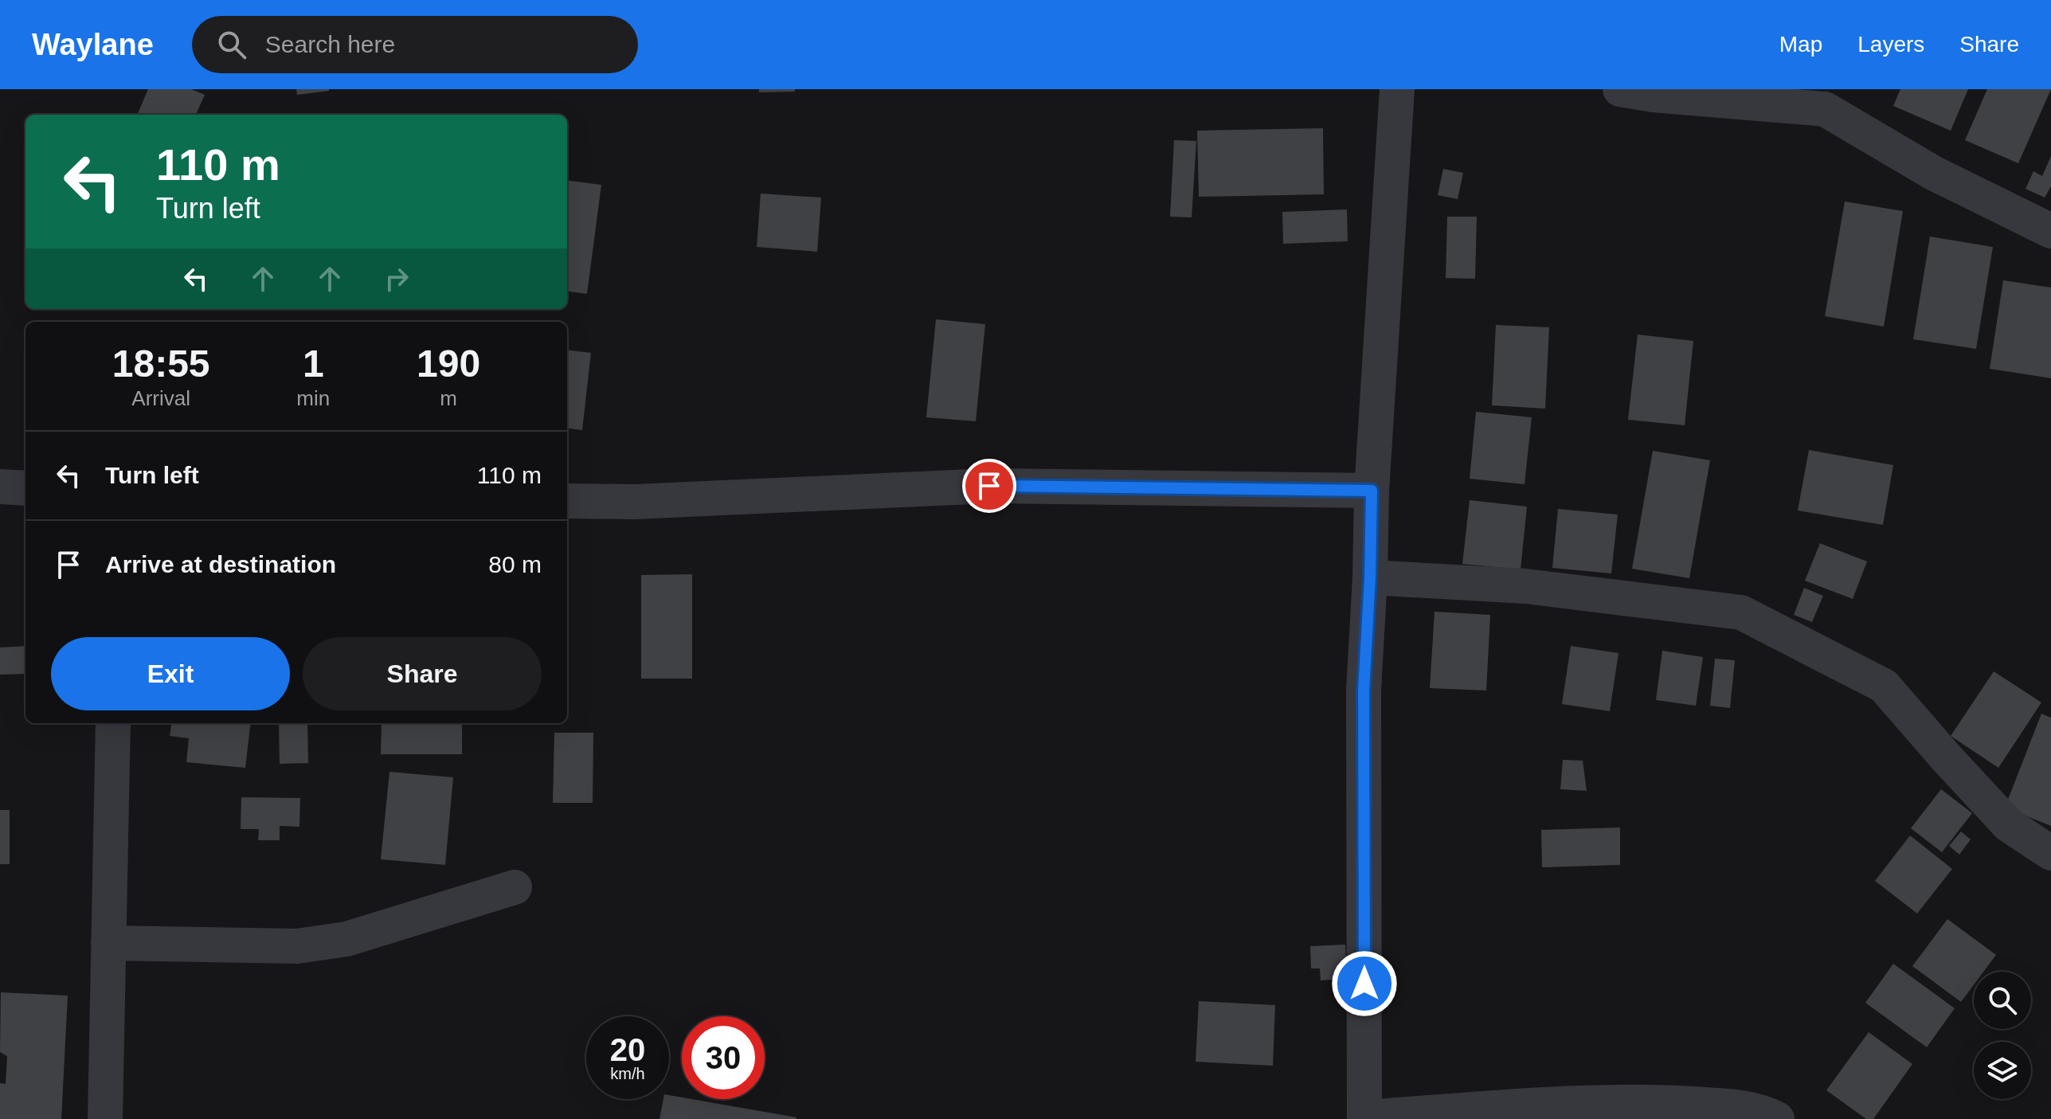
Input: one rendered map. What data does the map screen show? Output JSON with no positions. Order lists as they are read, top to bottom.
{
  "page": {
    "header": "Waylane",
    "search": "Search here",
    "nav": ["Map", "Layers", "Share"],
    "turn": ["110 m", "Turn left"],
    "eta": [
      "18:55",
      "Arrival",
      "1",
      "min",
      "190",
      "m"
    ],
    "list": [
      {
        "name": "Turn left",
        "value": "110 m"
      },
      {
        "name": "Arrive at destination",
        "value": "80 m"
      }
    ],
    "buttons": ["Exit", "Share"],
    "speed": "20 km/h",
    "limit": "30"
  }
}
